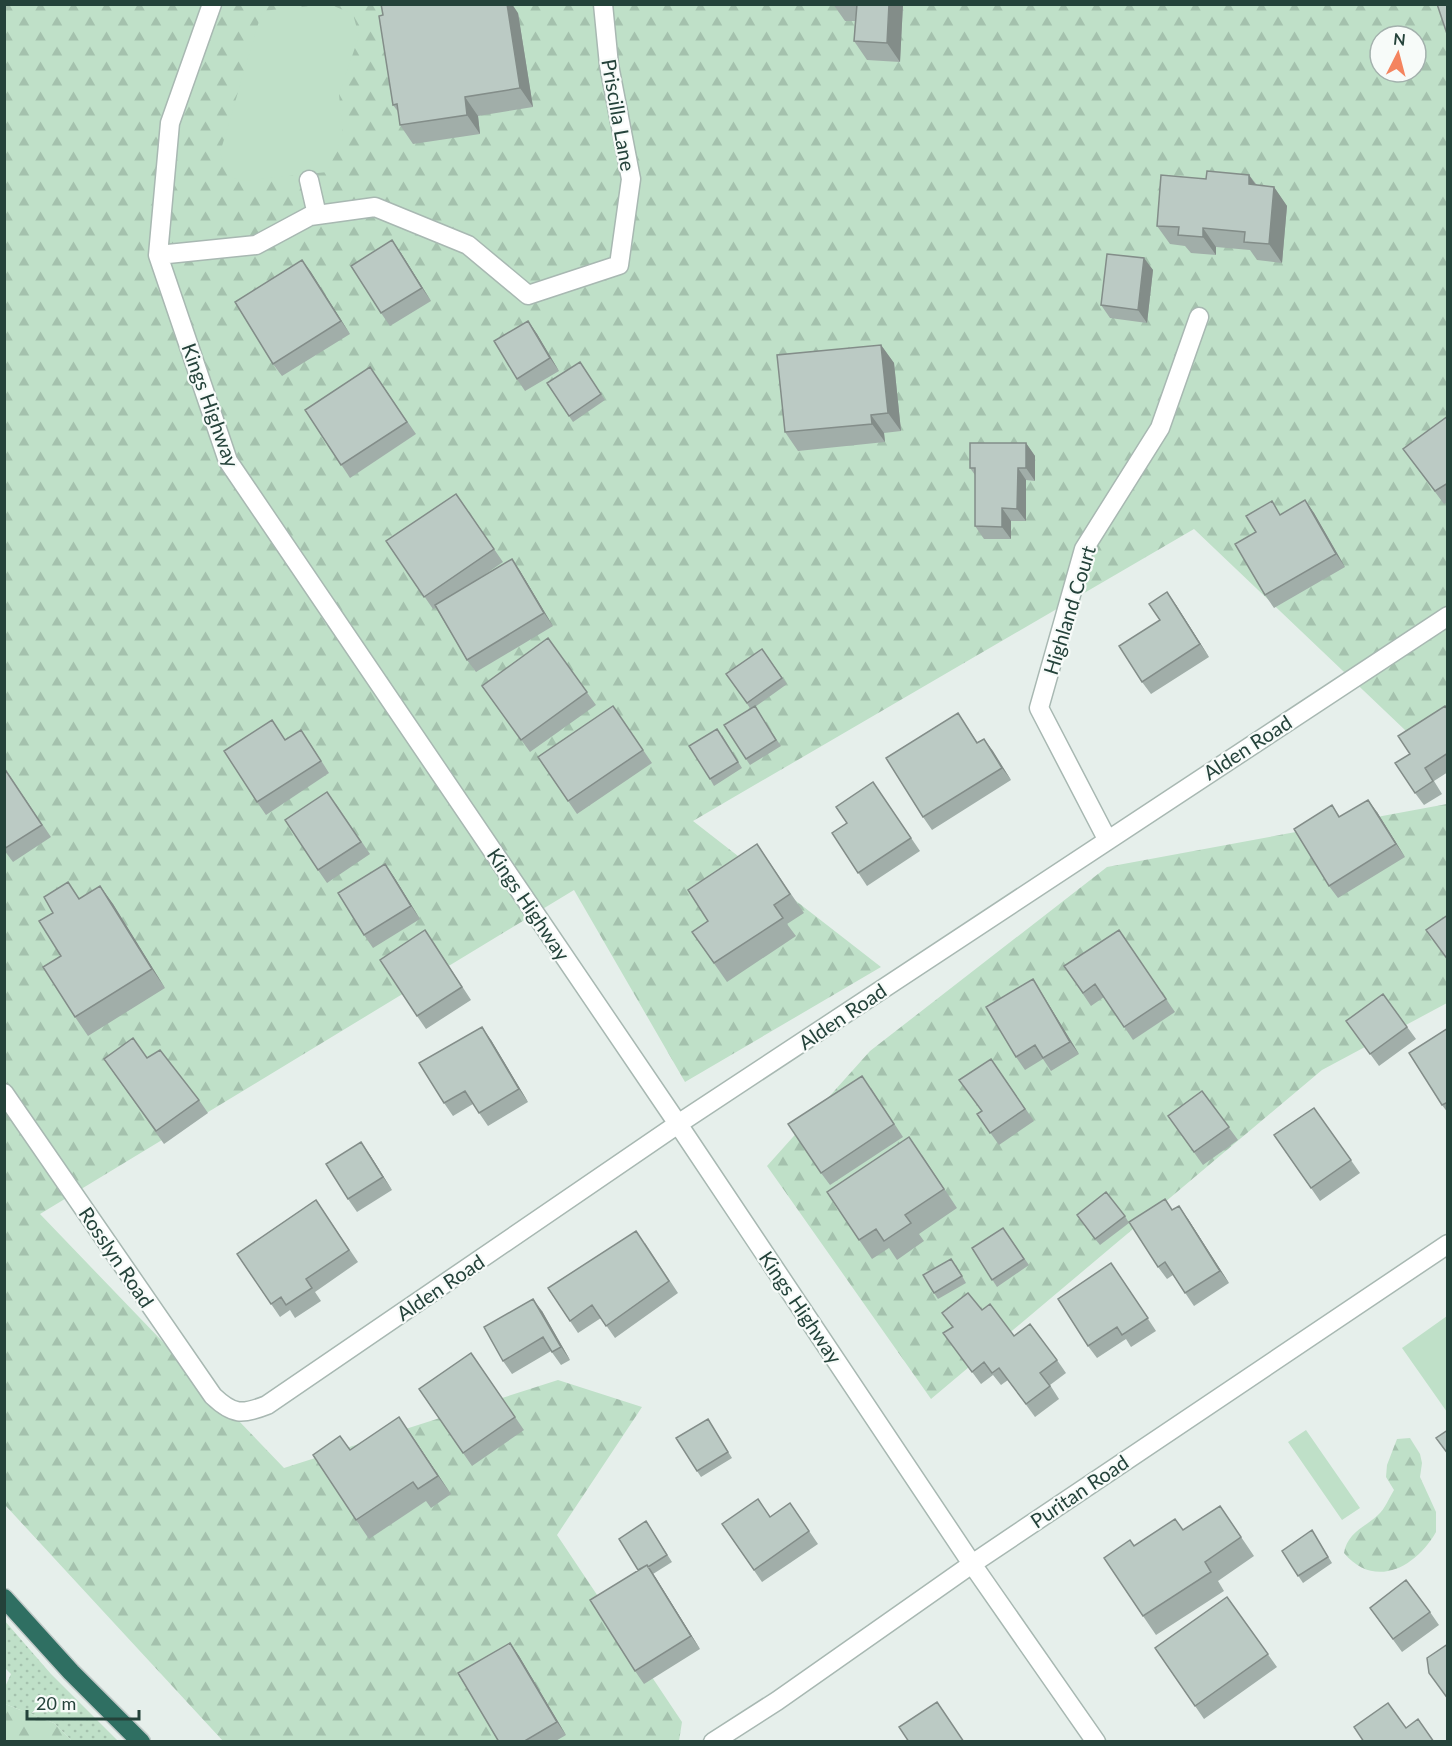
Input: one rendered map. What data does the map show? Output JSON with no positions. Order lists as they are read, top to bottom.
{
  "streets": {
    "street": [
      "Priscilla Lane",
      "Kings Highway",
      "Highland Court",
      "Alden Road",
      "Rosslyn Road",
      "Puritan Road"
    ]
  },
  "crossings": [
    ["Priscilla Lane", "Kings Highway"],
    ["Kings Highway", "Alden Road"],
    ["Kings Highway", "Puritan Road"],
    ["Highland Court", "Alden Road"],
    ["Alden Road", "Rosslyn Road"]
  ],
  "scale_bar": "20 m",
  "north": "top"
}
